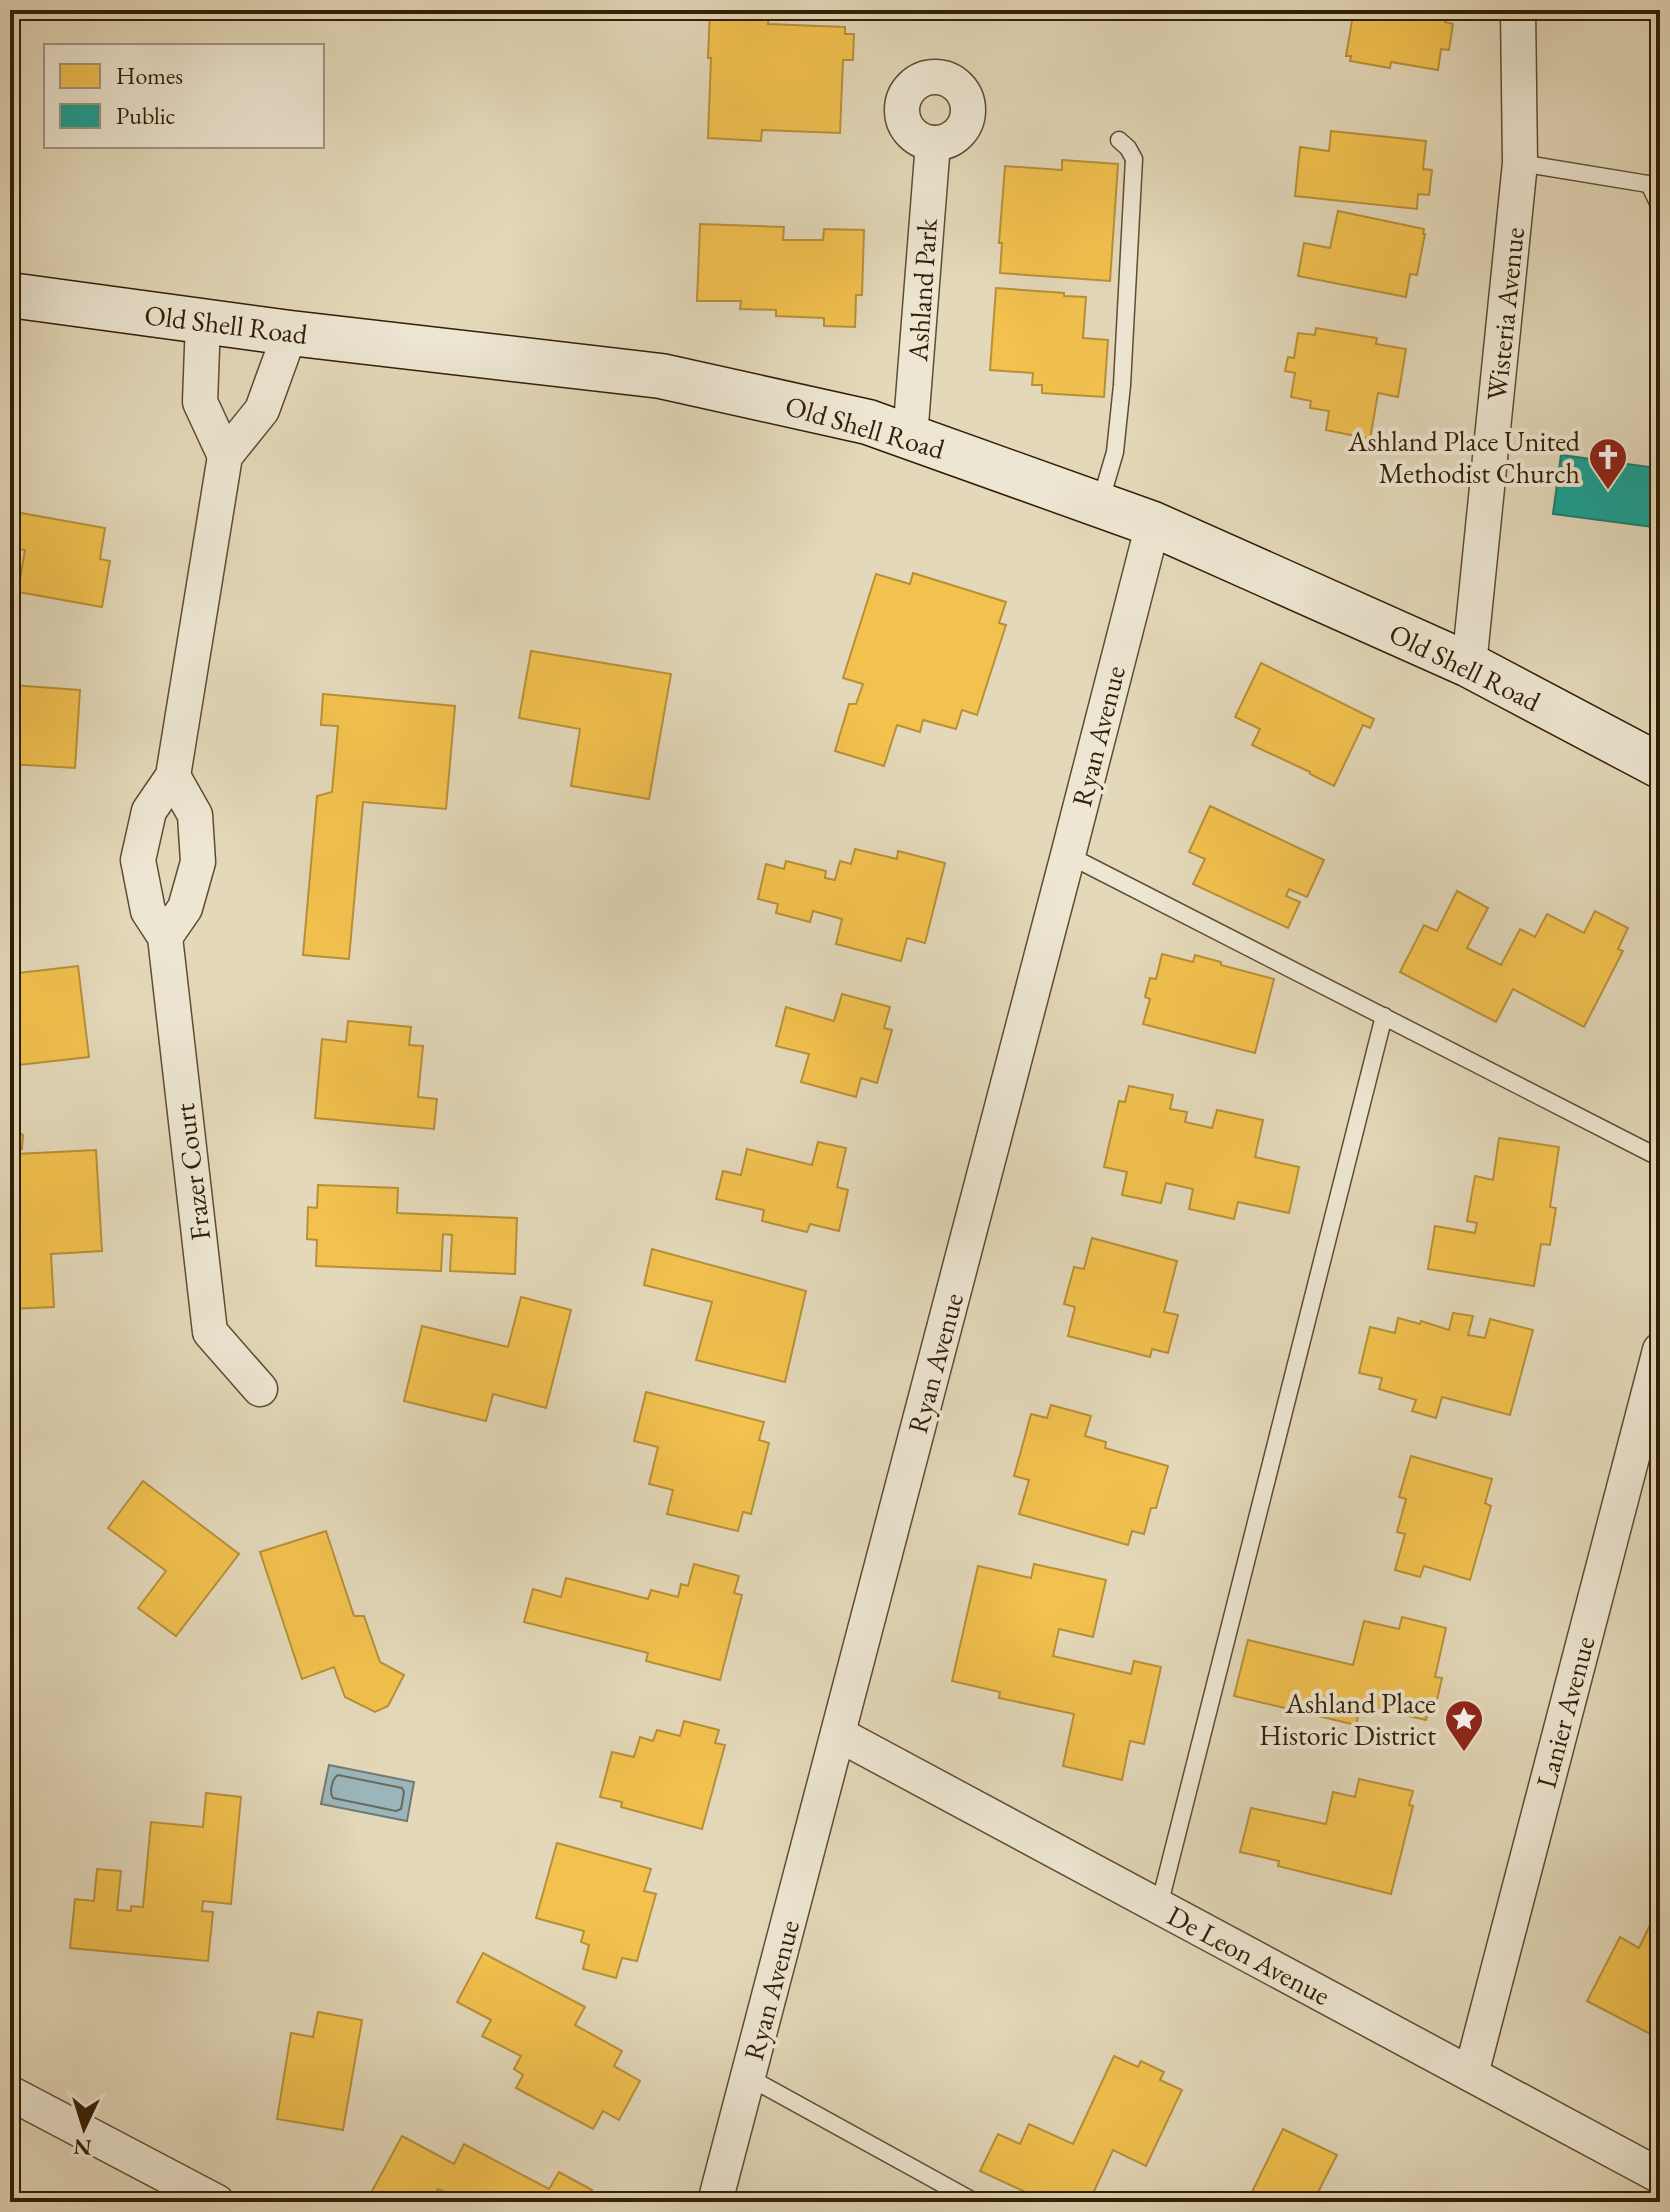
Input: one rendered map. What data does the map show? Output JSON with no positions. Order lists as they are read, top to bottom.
{
  "streets": {
    "street": [
      "Ashland Park",
      "Wisteria Avenue",
      "Old Shell Road",
      "Ryan Avenue",
      "Frazer Court",
      "Lanier Avenue",
      "De Leon Avenue"
    ]
  },
  "crossings": [
    ["Ashland Park", "Old Shell Road"],
    ["Wisteria Avenue", "Old Shell Road"],
    ["Old Shell Road", "Ryan Avenue"],
    ["Old Shell Road", "Frazer Court"],
    ["Ryan Avenue", "De Leon Avenue"],
    ["Lanier Avenue", "De Leon Avenue"]
  ],
  "places": {
    "church": ["Ashland Place United Methodist Church"],
    "place": ["Ashland Place Historic District"]
  },
  "legend": ["Homes", "Public"],
  "north": "bottom"
}
